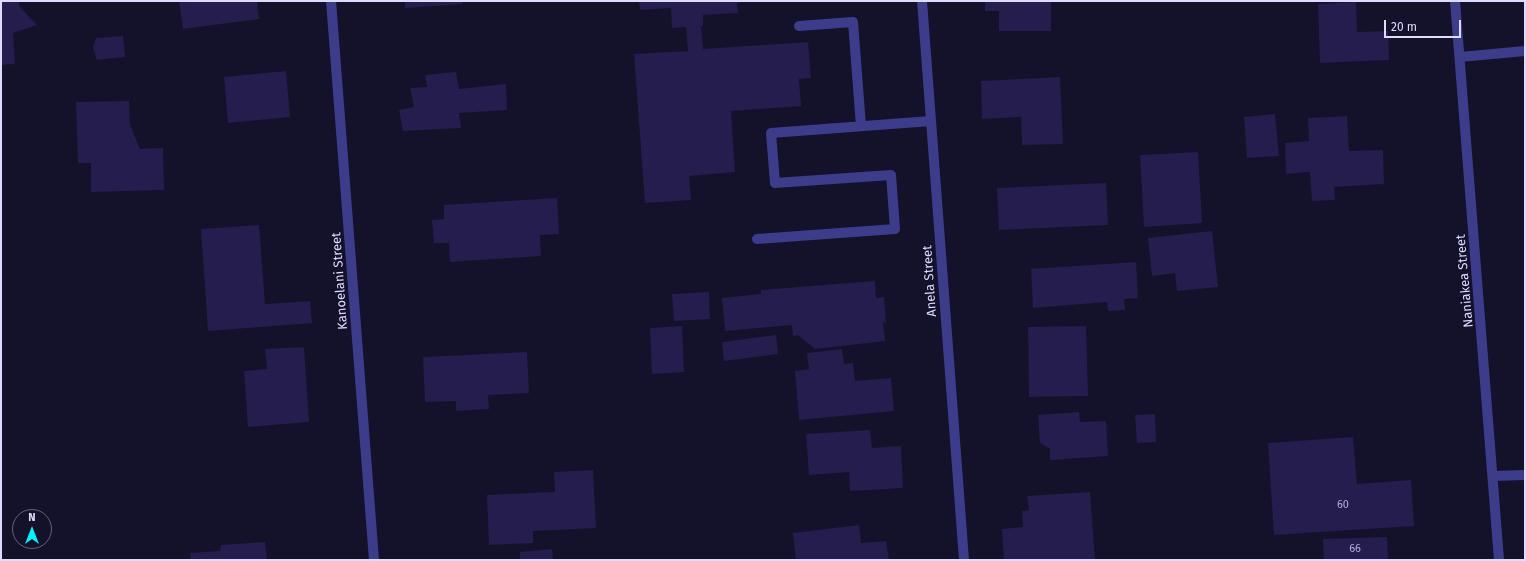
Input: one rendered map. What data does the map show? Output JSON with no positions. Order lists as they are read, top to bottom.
{
  "streets": {
    "street": ["Kanoelani Street", "Anela Street", "Naniakea Street"]
  },
  "house_numbers": ["60", "66"],
  "scale_bar": "20 m",
  "north": "top"
}
